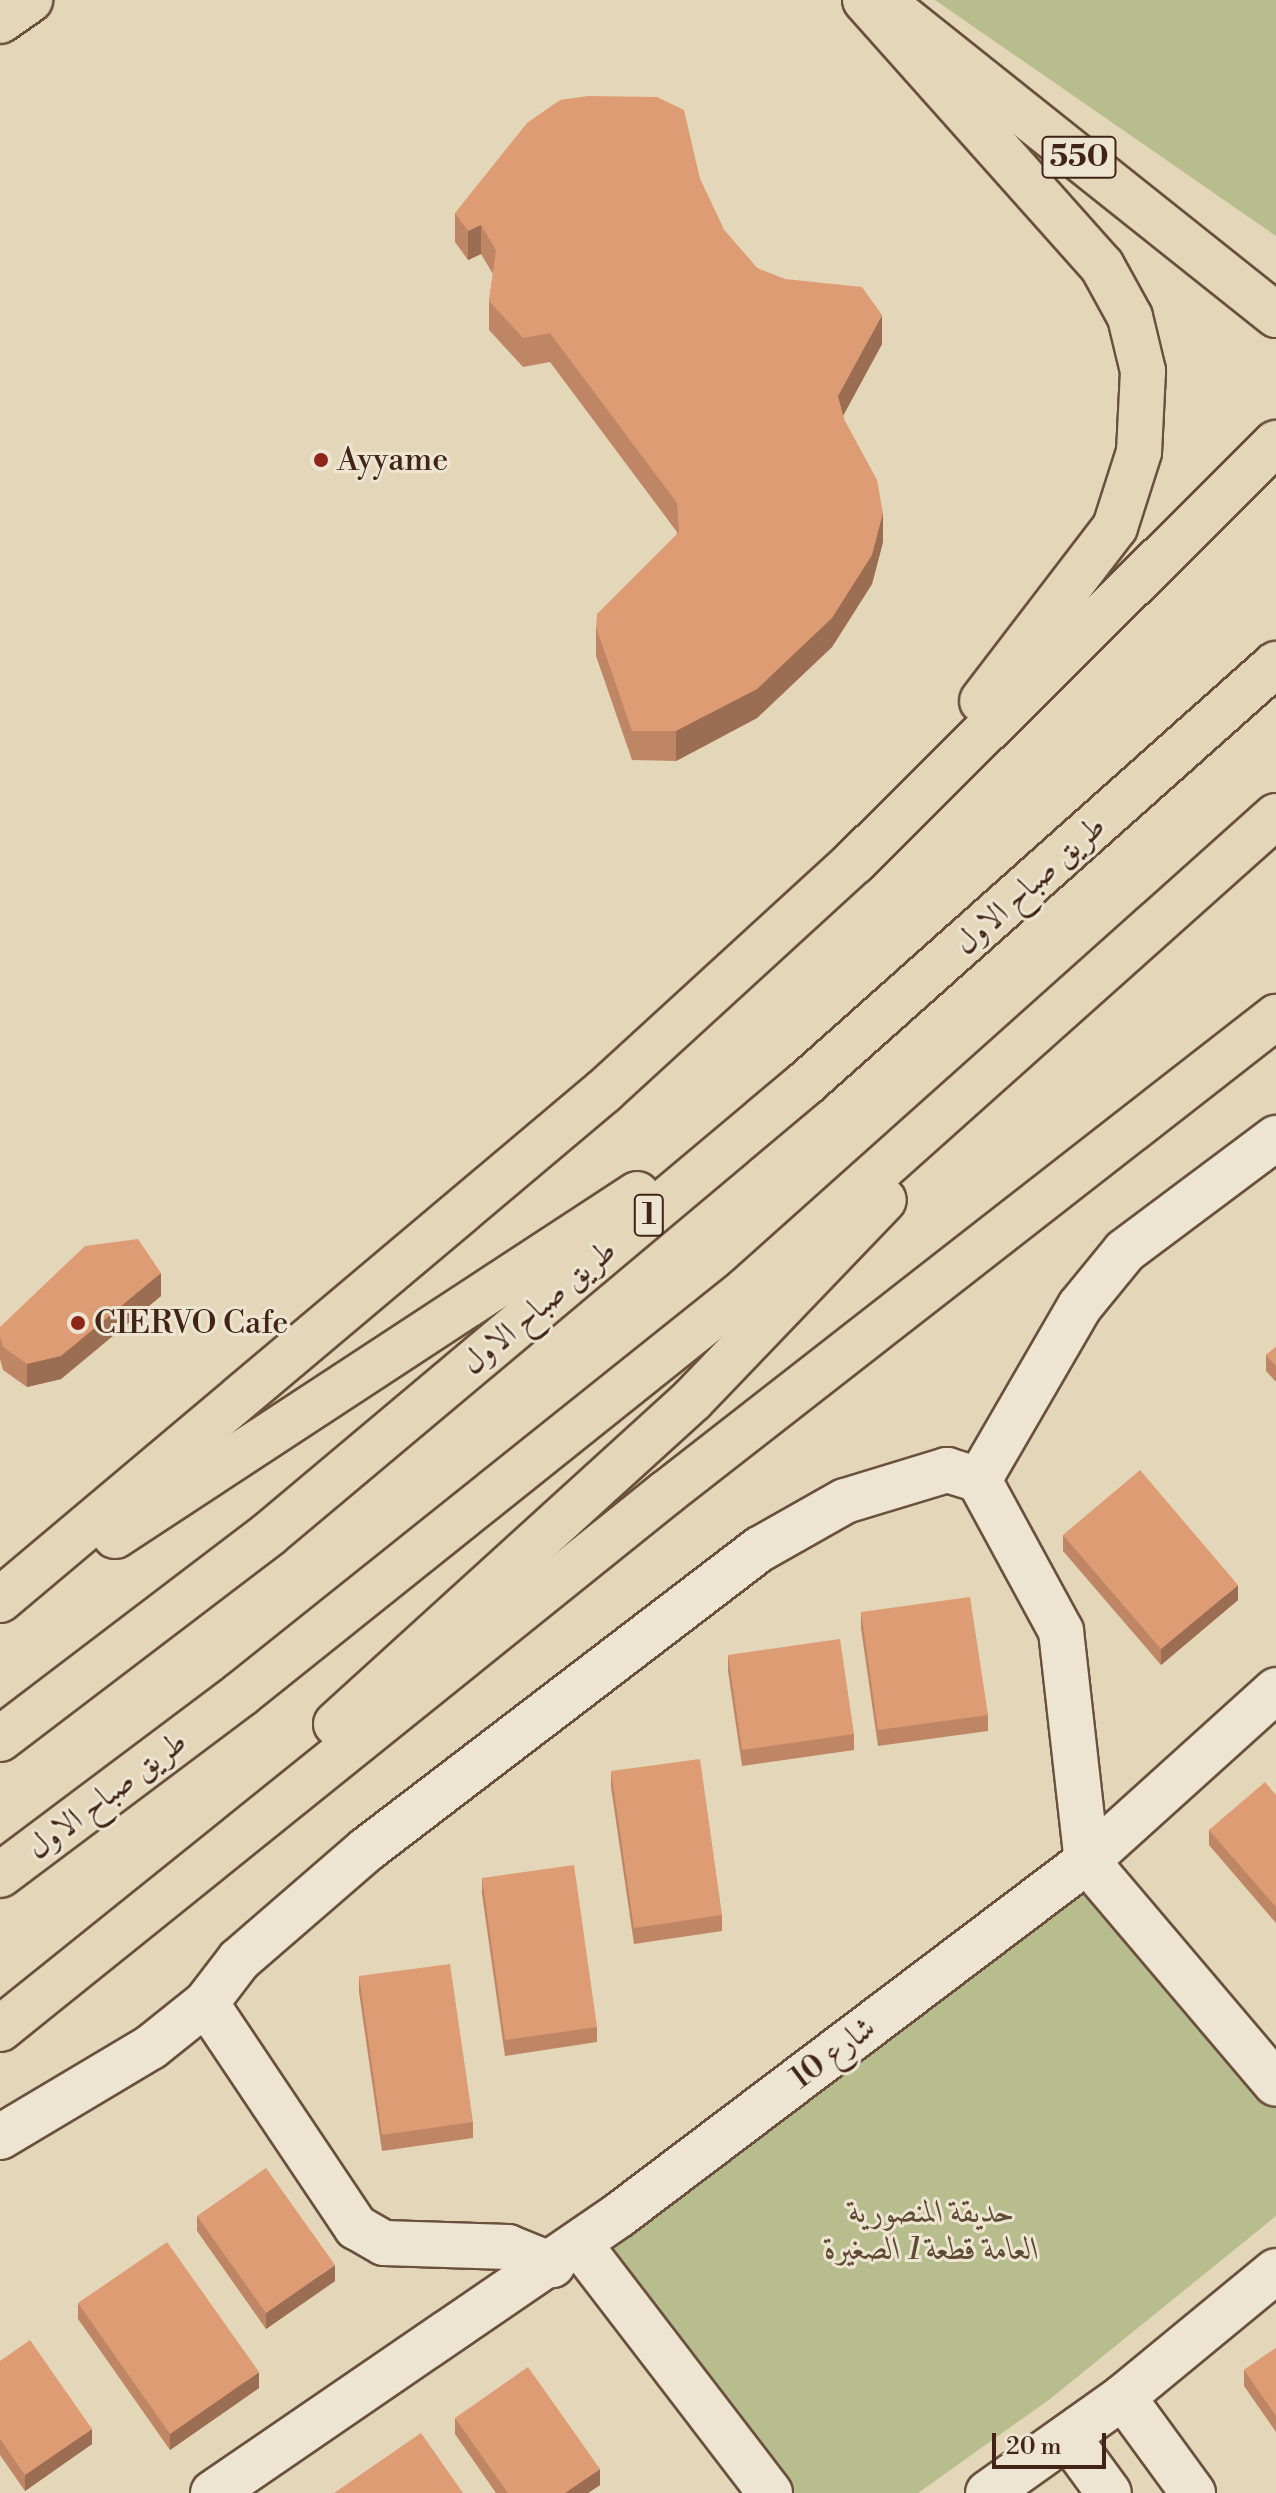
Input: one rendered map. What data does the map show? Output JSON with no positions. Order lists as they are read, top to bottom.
{
  "streets": {
    "main road": ["550", "طريق صباح الاول", "1"],
    "street": ["شارع 10"]
  },
  "parks": ["حديقة المنصورية العامة قطعة 1 الصغيرة"],
  "places": ["Ayyame", "CIERVO Cafe"],
  "scale_bar": "20 m"
}
